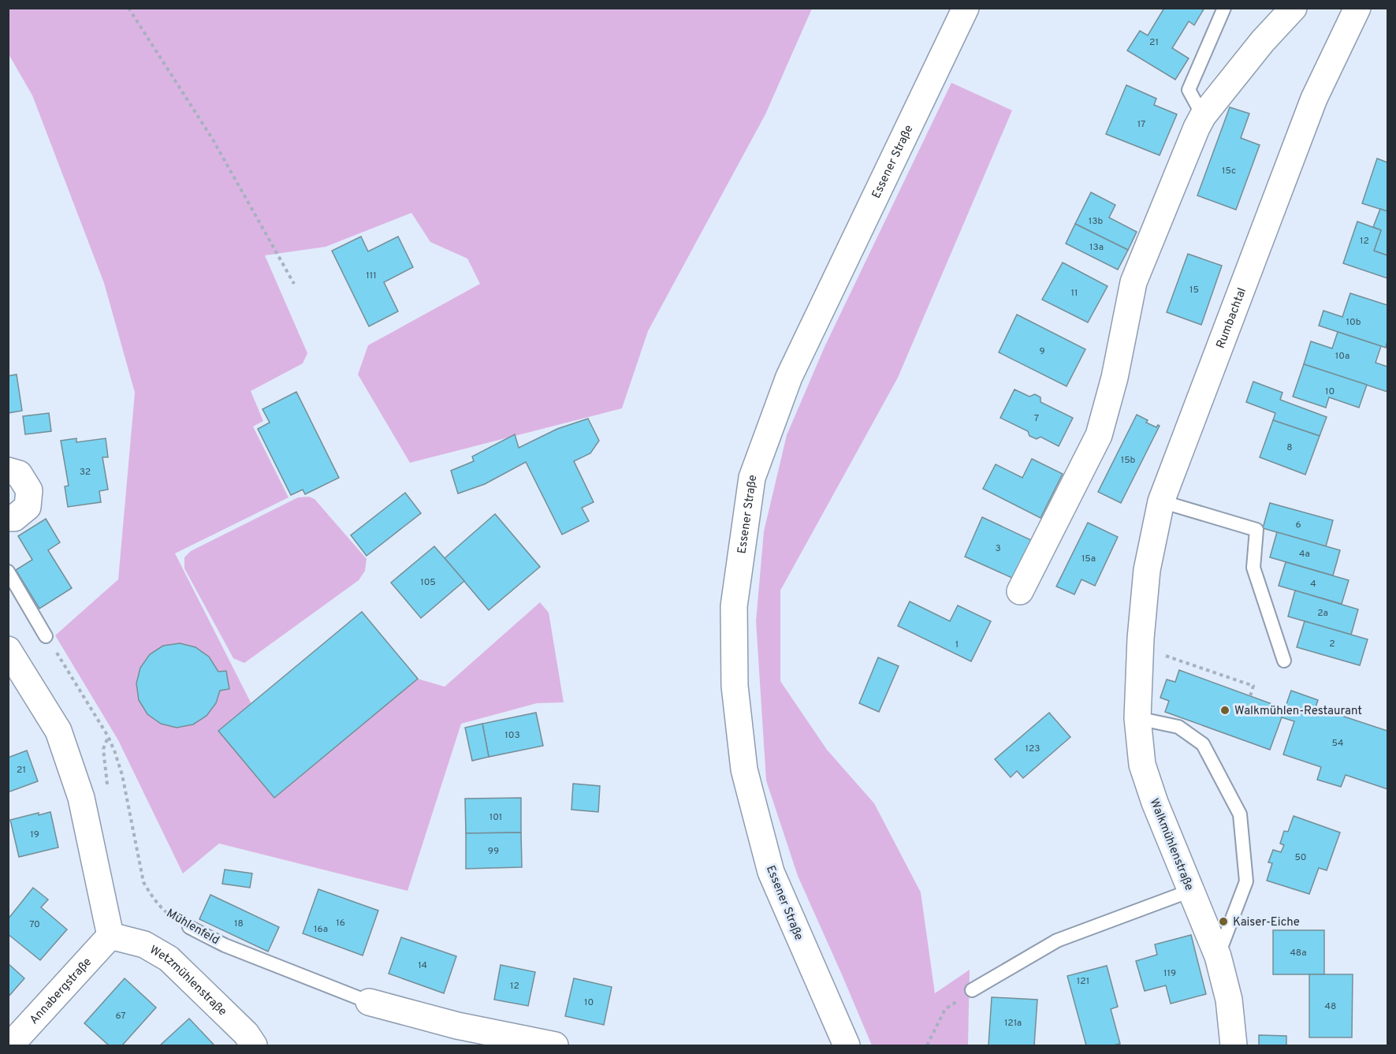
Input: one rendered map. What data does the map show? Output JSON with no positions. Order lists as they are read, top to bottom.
{
  "streets": {
    "street": [
      "Essener Straße",
      "Rumbachtal",
      "Walkmühlenstraße",
      "Mühlenfeld",
      "Wetzmühlenstraße",
      "Annabergstraße"
    ]
  },
  "crossings": [
    ["Rumbachtal", "Walkmühlenstraße"],
    ["Wetzmühlenstraße", "Annabergstraße"]
  ],
  "places": ["Walkmühlen-Restaurant", "Kaiser-Eiche"],
  "house_numbers": [
    "21",
    "17",
    "15c",
    "13b",
    "12",
    "13a",
    "111",
    "15",
    "11",
    "10b",
    "9",
    "10a",
    "10",
    "7",
    "8",
    "15b",
    "32",
    "6",
    "3",
    "4a",
    "15a",
    "105",
    "4",
    "2a",
    "2",
    "1",
    "103",
    "54",
    "123",
    "21",
    "101",
    "19",
    "99",
    "50",
    "16",
    "18",
    "70",
    "16a",
    "48a",
    "14",
    "119",
    "121",
    "12",
    "10",
    "48",
    "67",
    "121a"
  ]
}
